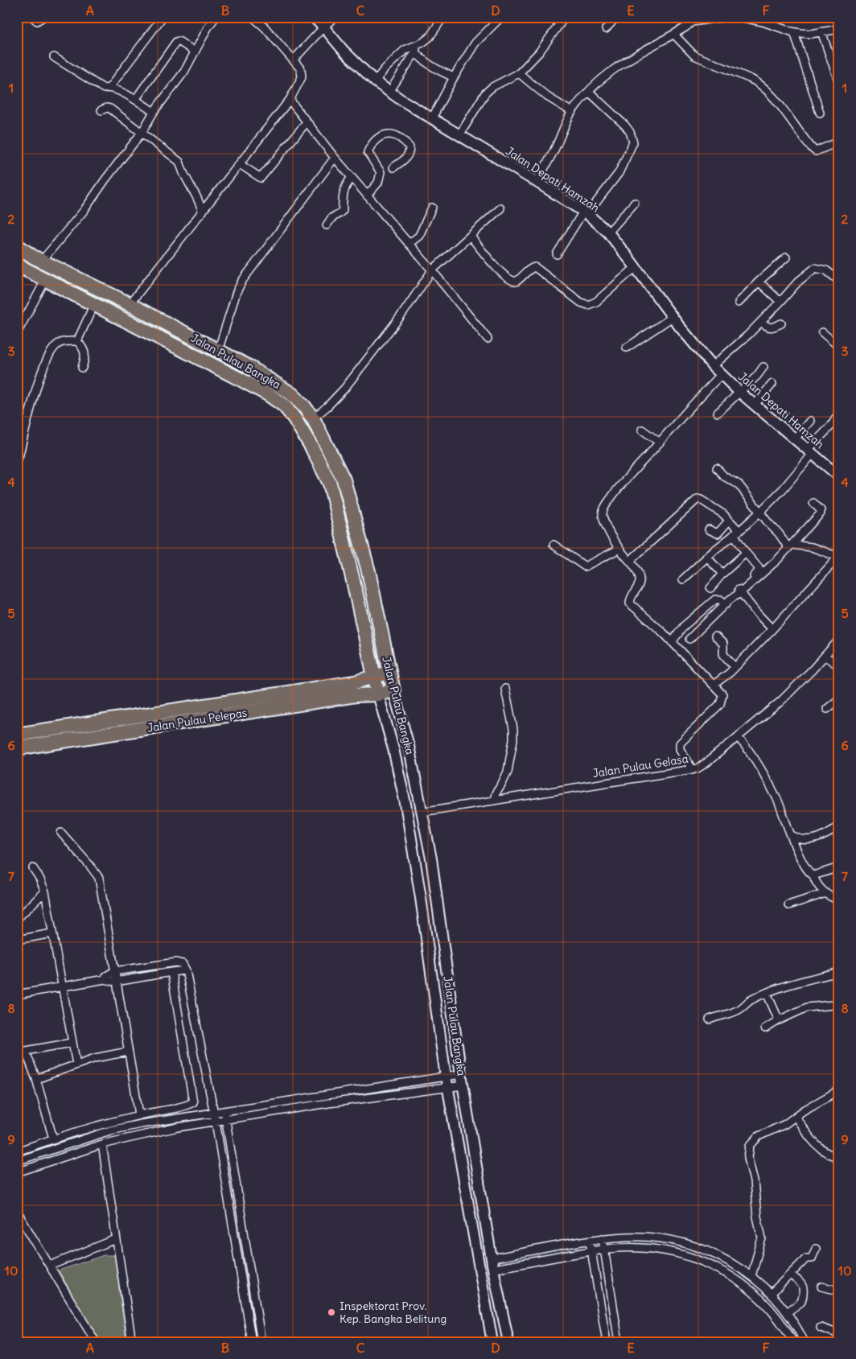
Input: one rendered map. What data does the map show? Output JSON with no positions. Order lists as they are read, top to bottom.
{
  "streets": {
    "highway": ["Jalan Pulau Bangka", "Jalan Pulau Pelepas"],
    "main road": ["Jalan Depati Hamzah"],
    "street": ["Jalan Pulau Gelasa"]
  },
  "crossings": [
    ["Jalan Pulau Bangka", "Jalan Pulau Pelepas"],
    ["Jalan Pulau Bangka", "Jalan Pulau Gelasa"]
  ],
  "places": ["Inspektorat Prov. Kep. Bangka Belitung"],
  "grid": {
    "columns": [
      "A",
      "B",
      "C",
      "D",
      "E",
      "F"
    ],
    "rows": [
      "1",
      "2",
      "3",
      "4",
      "5",
      "6",
      "7",
      "8",
      "9",
      "10"
    ]
  }
}
